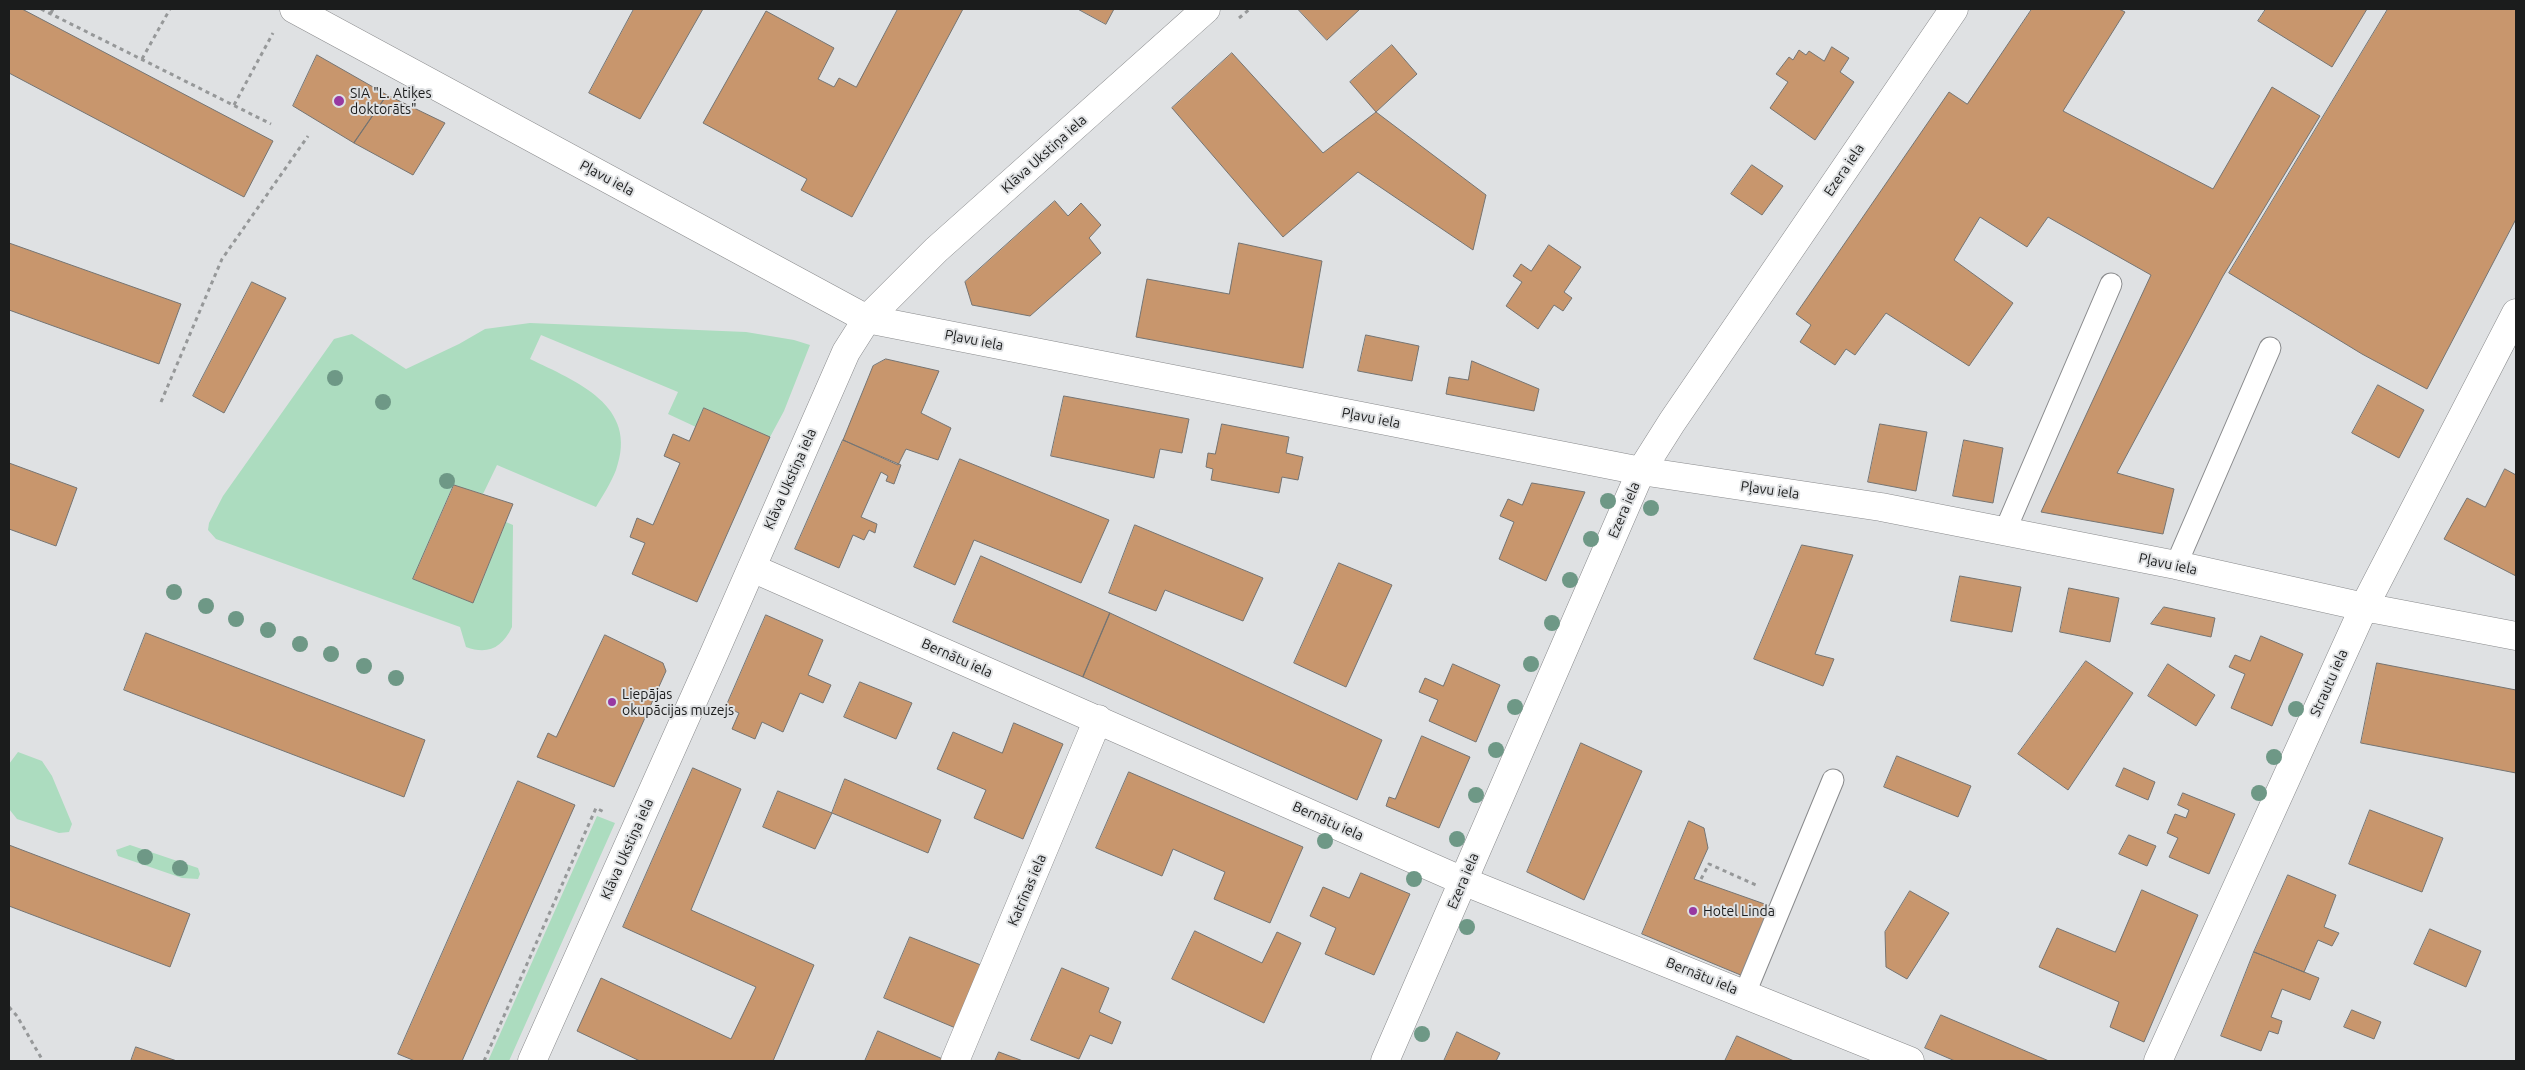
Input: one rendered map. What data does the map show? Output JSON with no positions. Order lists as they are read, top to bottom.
{
  "streets": {
    "street": [
      "Klāva Ukstiņa iela",
      "Ezera iela",
      "Pļavu iela",
      "Bernātu iela",
      "Strautu iela",
      "Katrīnas iela"
    ]
  },
  "crossings": [
    ["Klāva Ukstiņa iela", "Pļavu iela"],
    ["Klāva Ukstiņa iela", "Bernātu iela"],
    ["Ezera iela", "Pļavu iela"],
    ["Ezera iela", "Bernātu iela"],
    ["Pļavu iela", "Strautu iela"],
    ["Bernātu iela", "Katrīnas iela"]
  ],
  "places": ["SIA \"L. Аtiķes doktorāts\"", "Liepājas okupācijas muzejs", "Hotel Linda"]
}
